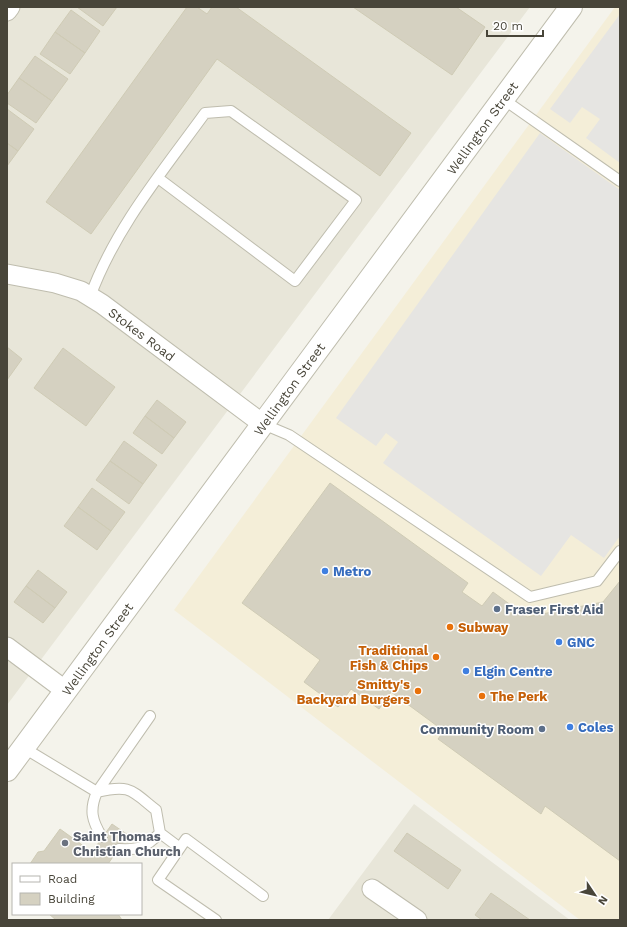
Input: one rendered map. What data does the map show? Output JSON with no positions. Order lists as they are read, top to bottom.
{
  "streets": {
    "street": ["Wellington Street", "Stokes Road"]
  },
  "crossings": [
    ["Wellington Street", "Stokes Road"]
  ],
  "places": [
    "Metro",
    "Fraser First Aid",
    "Subway",
    "GNC",
    "Traditional Fish & Chips",
    "Elgin Centre",
    "Smitty's Backyard Burgers",
    "The Perk",
    "Coles",
    "Community Room",
    "Saint Thomas Christian Church"
  ],
  "legend": ["Road", "Building"],
  "scale_bar": "20 m",
  "north": "bottom right"
}
